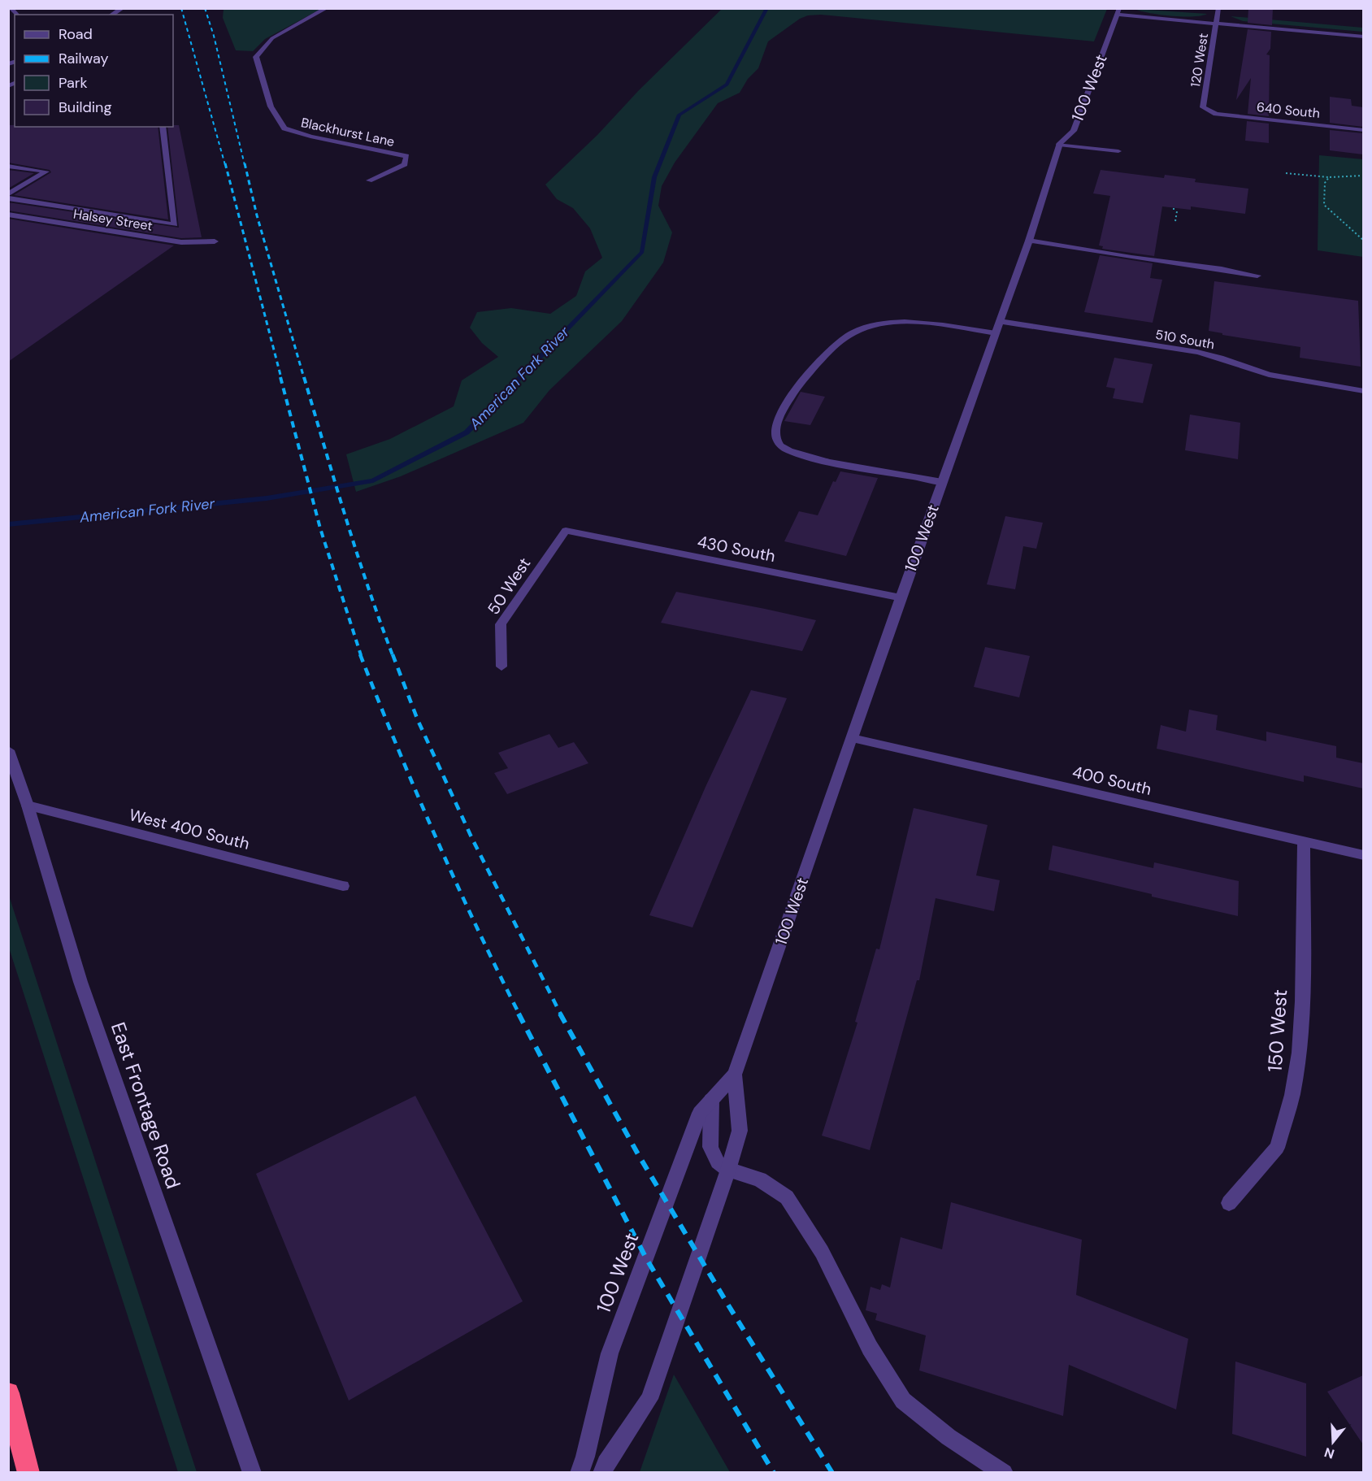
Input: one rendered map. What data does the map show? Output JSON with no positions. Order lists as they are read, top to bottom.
{
  "streets": {
    "street": [
      "120 West",
      "100 West",
      "640 South",
      "Blackhurst Lane",
      "Halsey Street",
      "510 South",
      "430 South",
      "50 West",
      "400 South",
      "West 400 South",
      "150 West",
      "East Frontage Road"
    ]
  },
  "crossings": [
    ["120 West", "640 South"],
    ["100 West", "510 South"],
    ["100 West", "430 South"],
    ["100 West", "400 South"],
    ["430 South", "50 West"],
    ["400 South", "150 West"],
    ["West 400 South", "East Frontage Road"]
  ],
  "water": ["American Fork River"],
  "legend": [
    "Road",
    "Railway",
    "Park",
    "Building"
  ],
  "north": "bottom"
}
